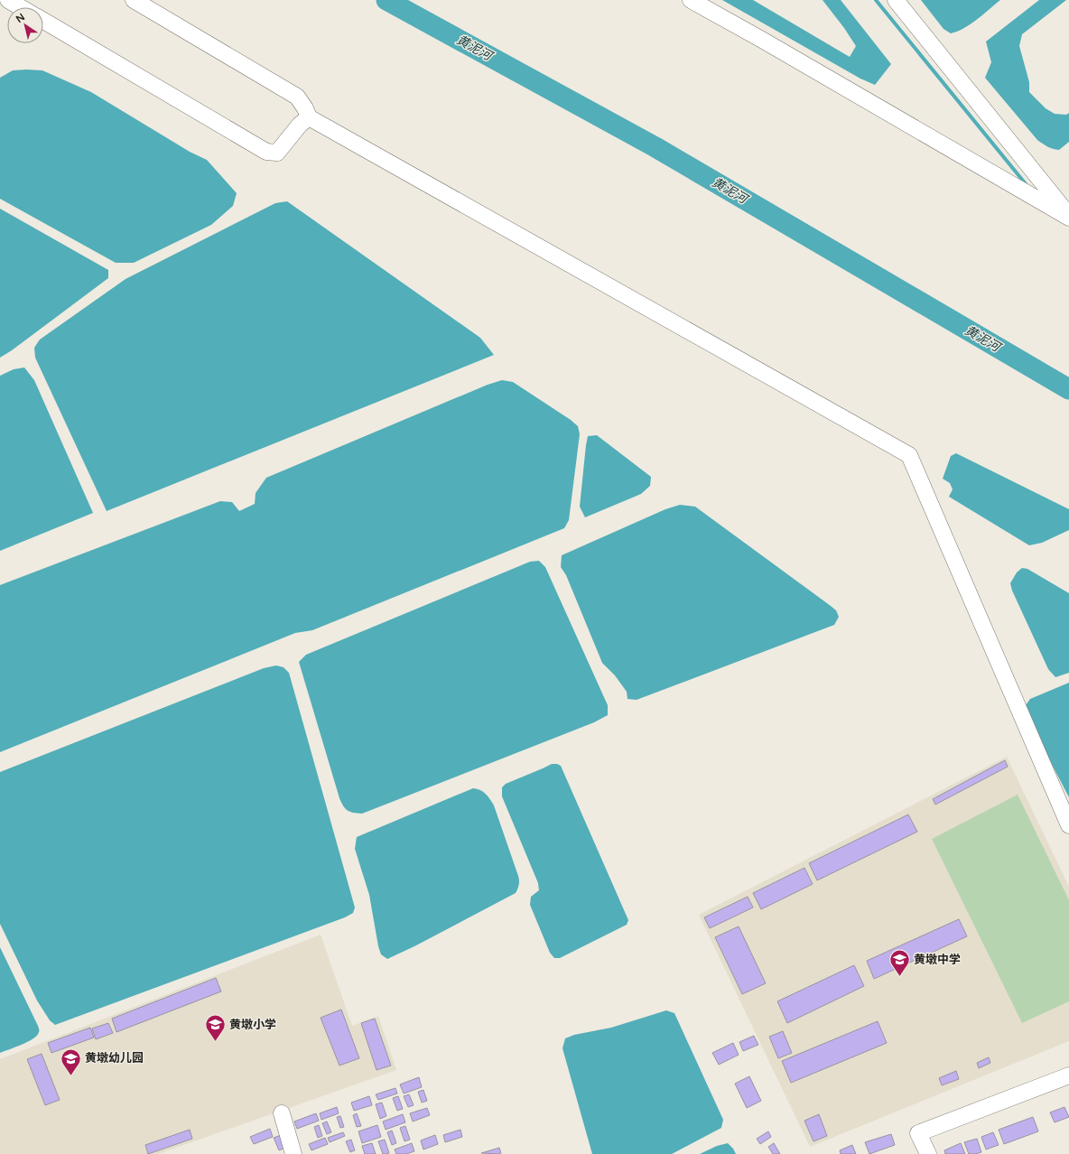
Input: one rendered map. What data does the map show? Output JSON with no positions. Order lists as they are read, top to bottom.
{
  "water": ["黄泥河"],
  "places": {
    "school or university": ["黄墩中学", "黄墩小学", "黄墩幼儿园"]
  },
  "north": "top left"
}
